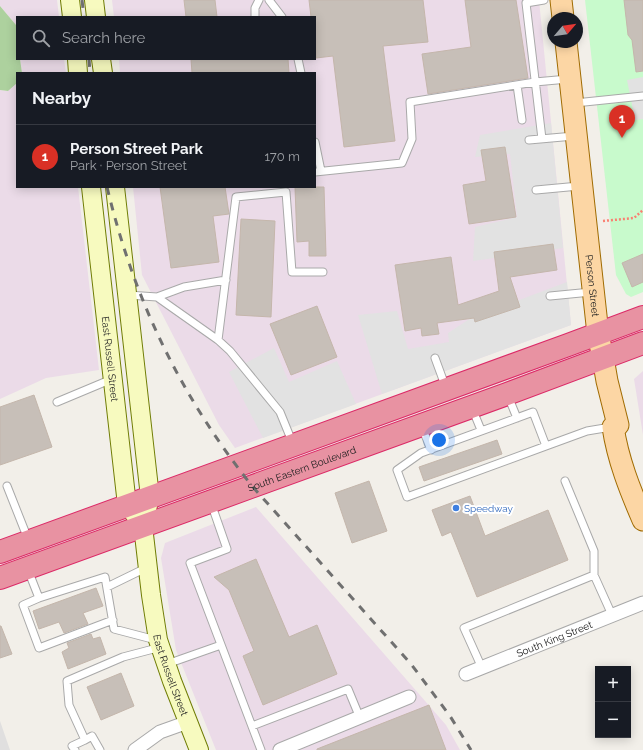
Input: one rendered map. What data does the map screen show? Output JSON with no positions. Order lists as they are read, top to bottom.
{
  "streets": {
    "highway": ["South Eastern Boulevard"],
    "main road": ["Person Street", "East Russell Street"],
    "street": ["South King Street"]
  },
  "crossings": [
    ["Person Street", "South Eastern Boulevard"],
    ["East Russell Street", "South Eastern Boulevard"]
  ],
  "places": ["Speedway"],
  "north": "top right",
  "page": {
    "search": "Search here",
    "heading": "Nearby",
    "pins": "1",
    "list": [
      {
        "mark": "1",
        "name": "Person Street Park",
        "note": "Park · Person Street",
        "value": "170 m"
      }
    ],
    "map_buttons": ["+", "−"]
  }
}
